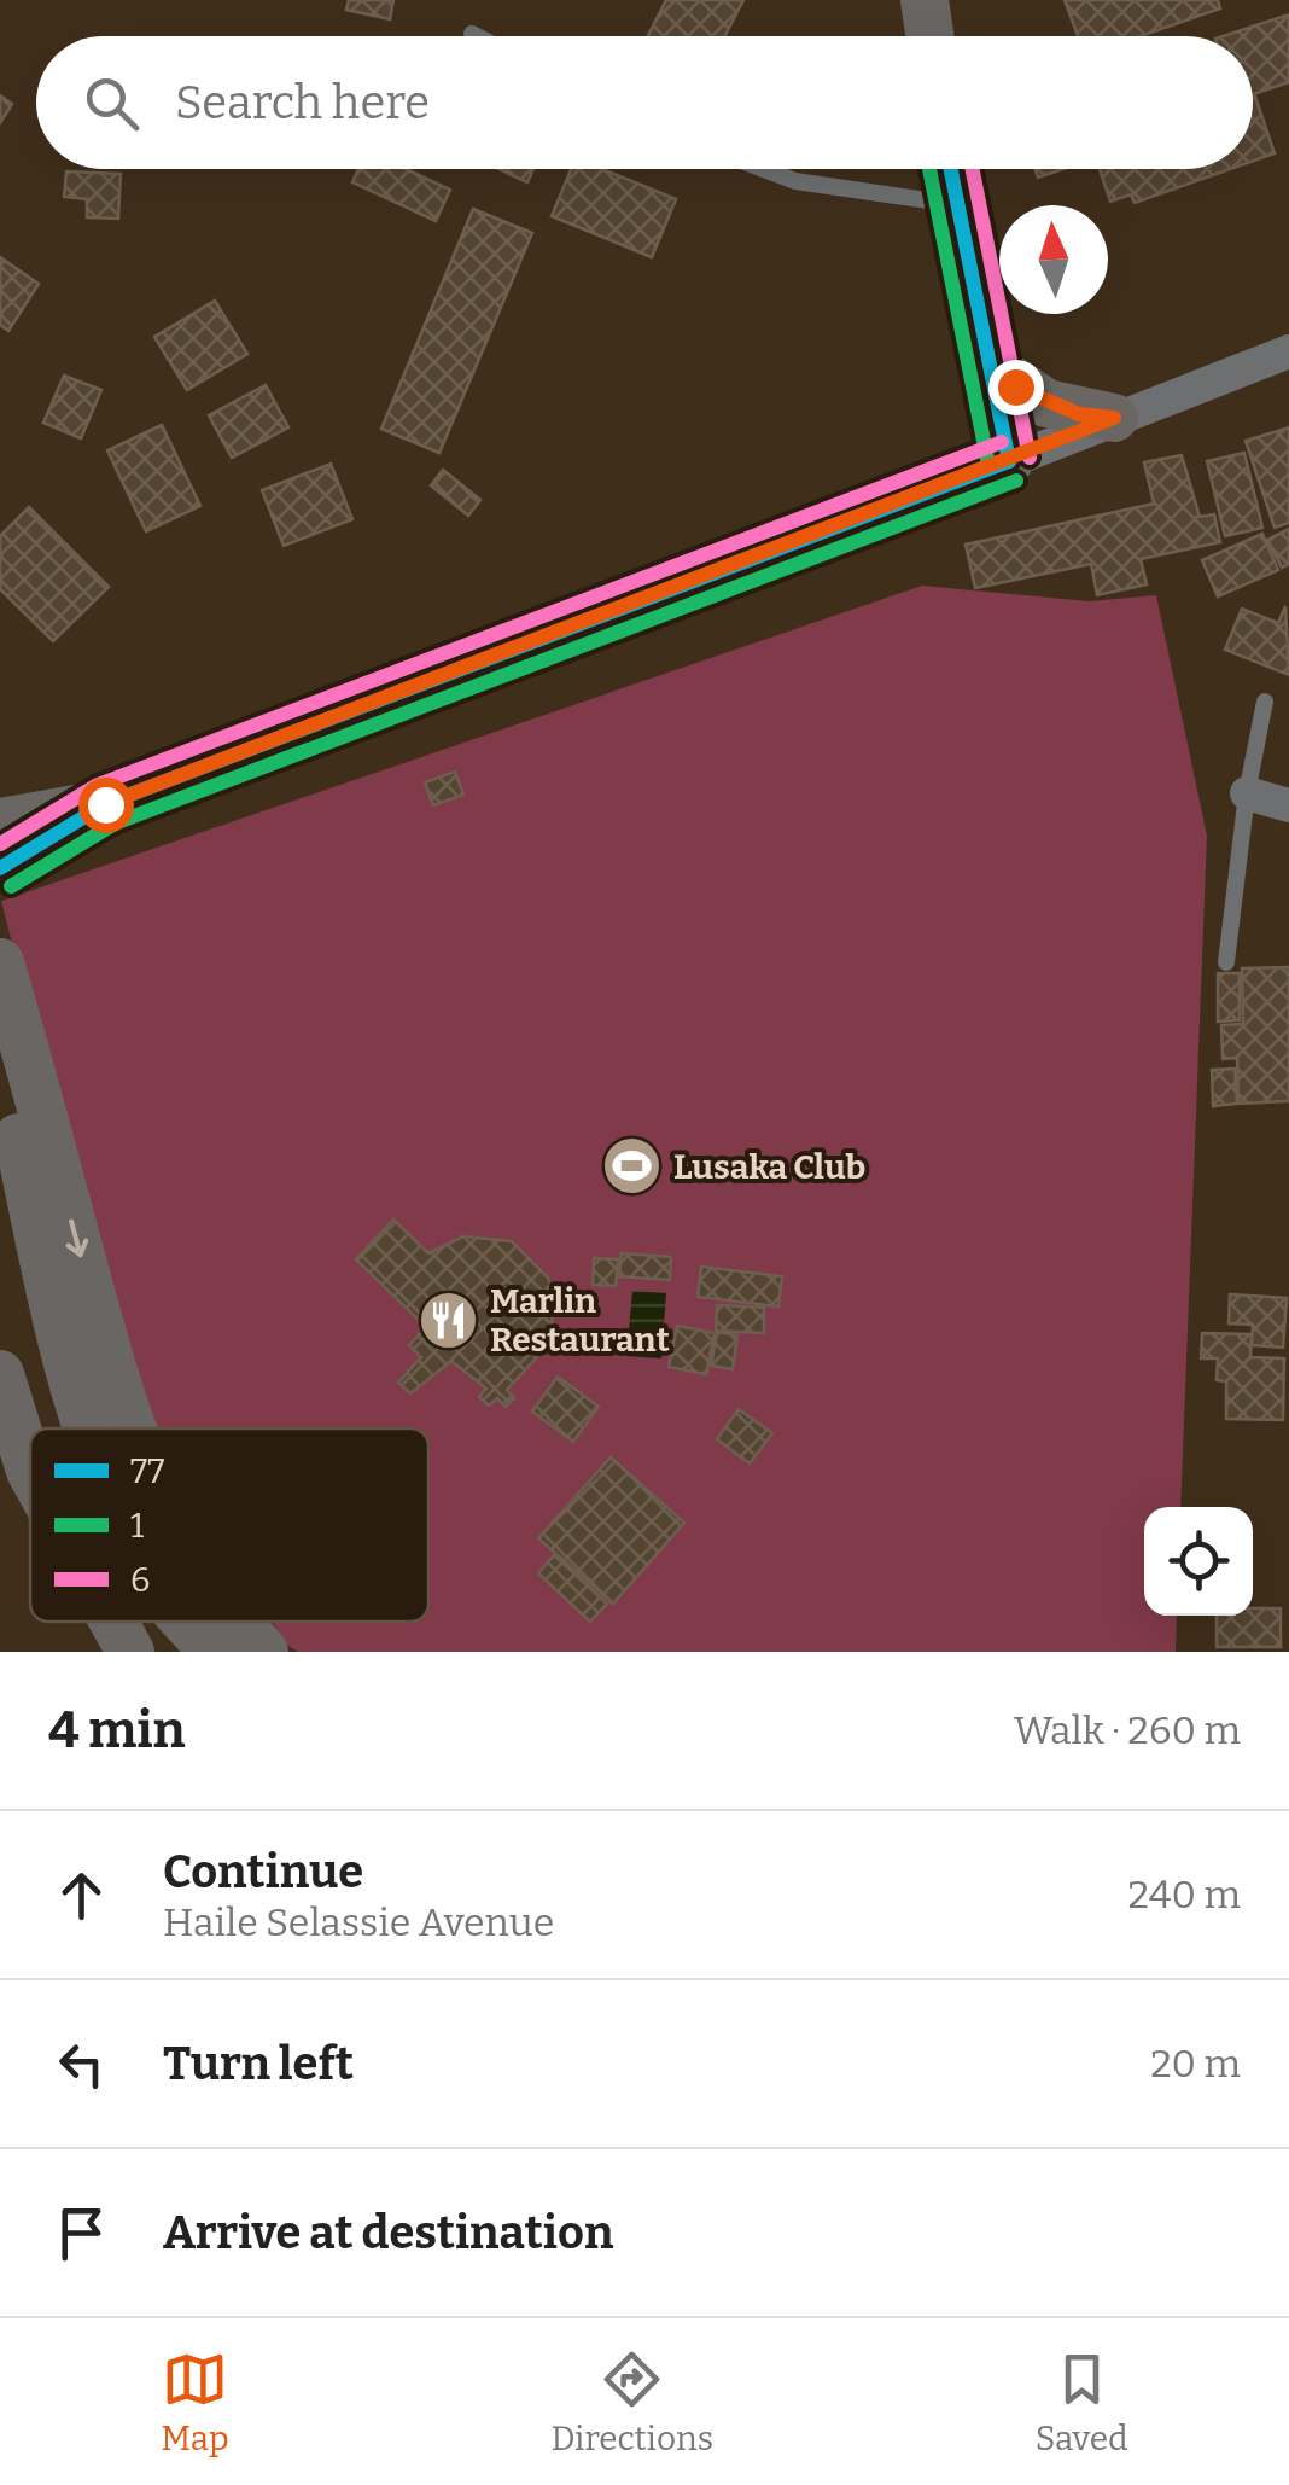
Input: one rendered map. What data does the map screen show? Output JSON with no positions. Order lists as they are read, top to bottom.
{
  "places": {
    "sports": ["Lusaka Club"],
    "restaurant": ["Marlin Restaurant"]
  },
  "lines": ["transit line 77", "transit line 1", "transit line 6"],
  "legend": ["77", "1", "6"],
  "north": "top",
  "page": {
    "search": "Search here",
    "heading": ["4 min", "Walk · 260 m"],
    "list": [
      ["Continue", "Haile Selassie Avenue", "240 m"],
      ["Turn left", "20 m"],
      "Arrive at destination"
    ],
    "nav": ["Map", "Directions", "Saved"]
  }
}
